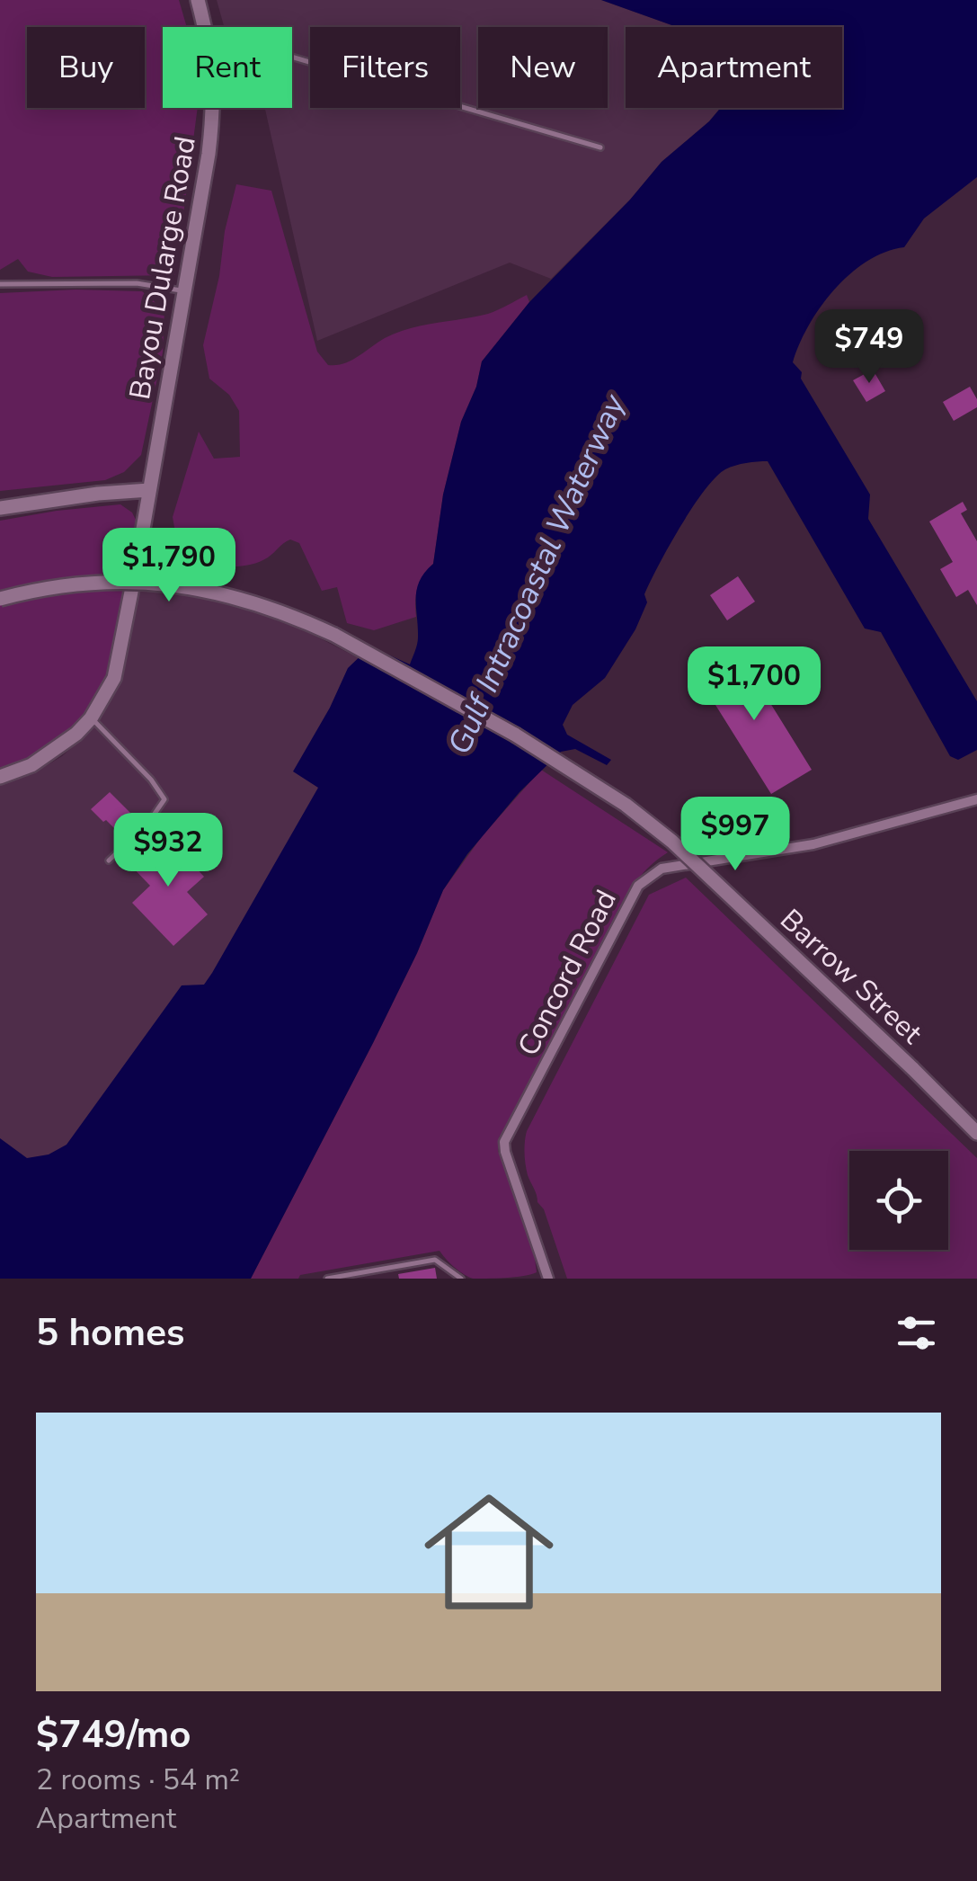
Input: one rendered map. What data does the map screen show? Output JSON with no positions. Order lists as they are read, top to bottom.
{
  "streets": {
    "main road": ["Bayou Dularge Road", "Barrow Street"],
    "street": ["Concord Road"]
  },
  "water": ["Gulf Intracoastal Waterway"],
  "page": {
    "chip": [
      "Buy",
      "Rent",
      "Filters",
      "New",
      "Apartment"
    ],
    "price": [
      "$749",
      "$1,790",
      "$1,700",
      "$997",
      "$932"
    ],
    "heading": "5 homes",
    "list": [
      {
        "name": "$749/mo",
        "note": "2 rooms · 54 m² · Apartment"
      }
    ]
  }
}
